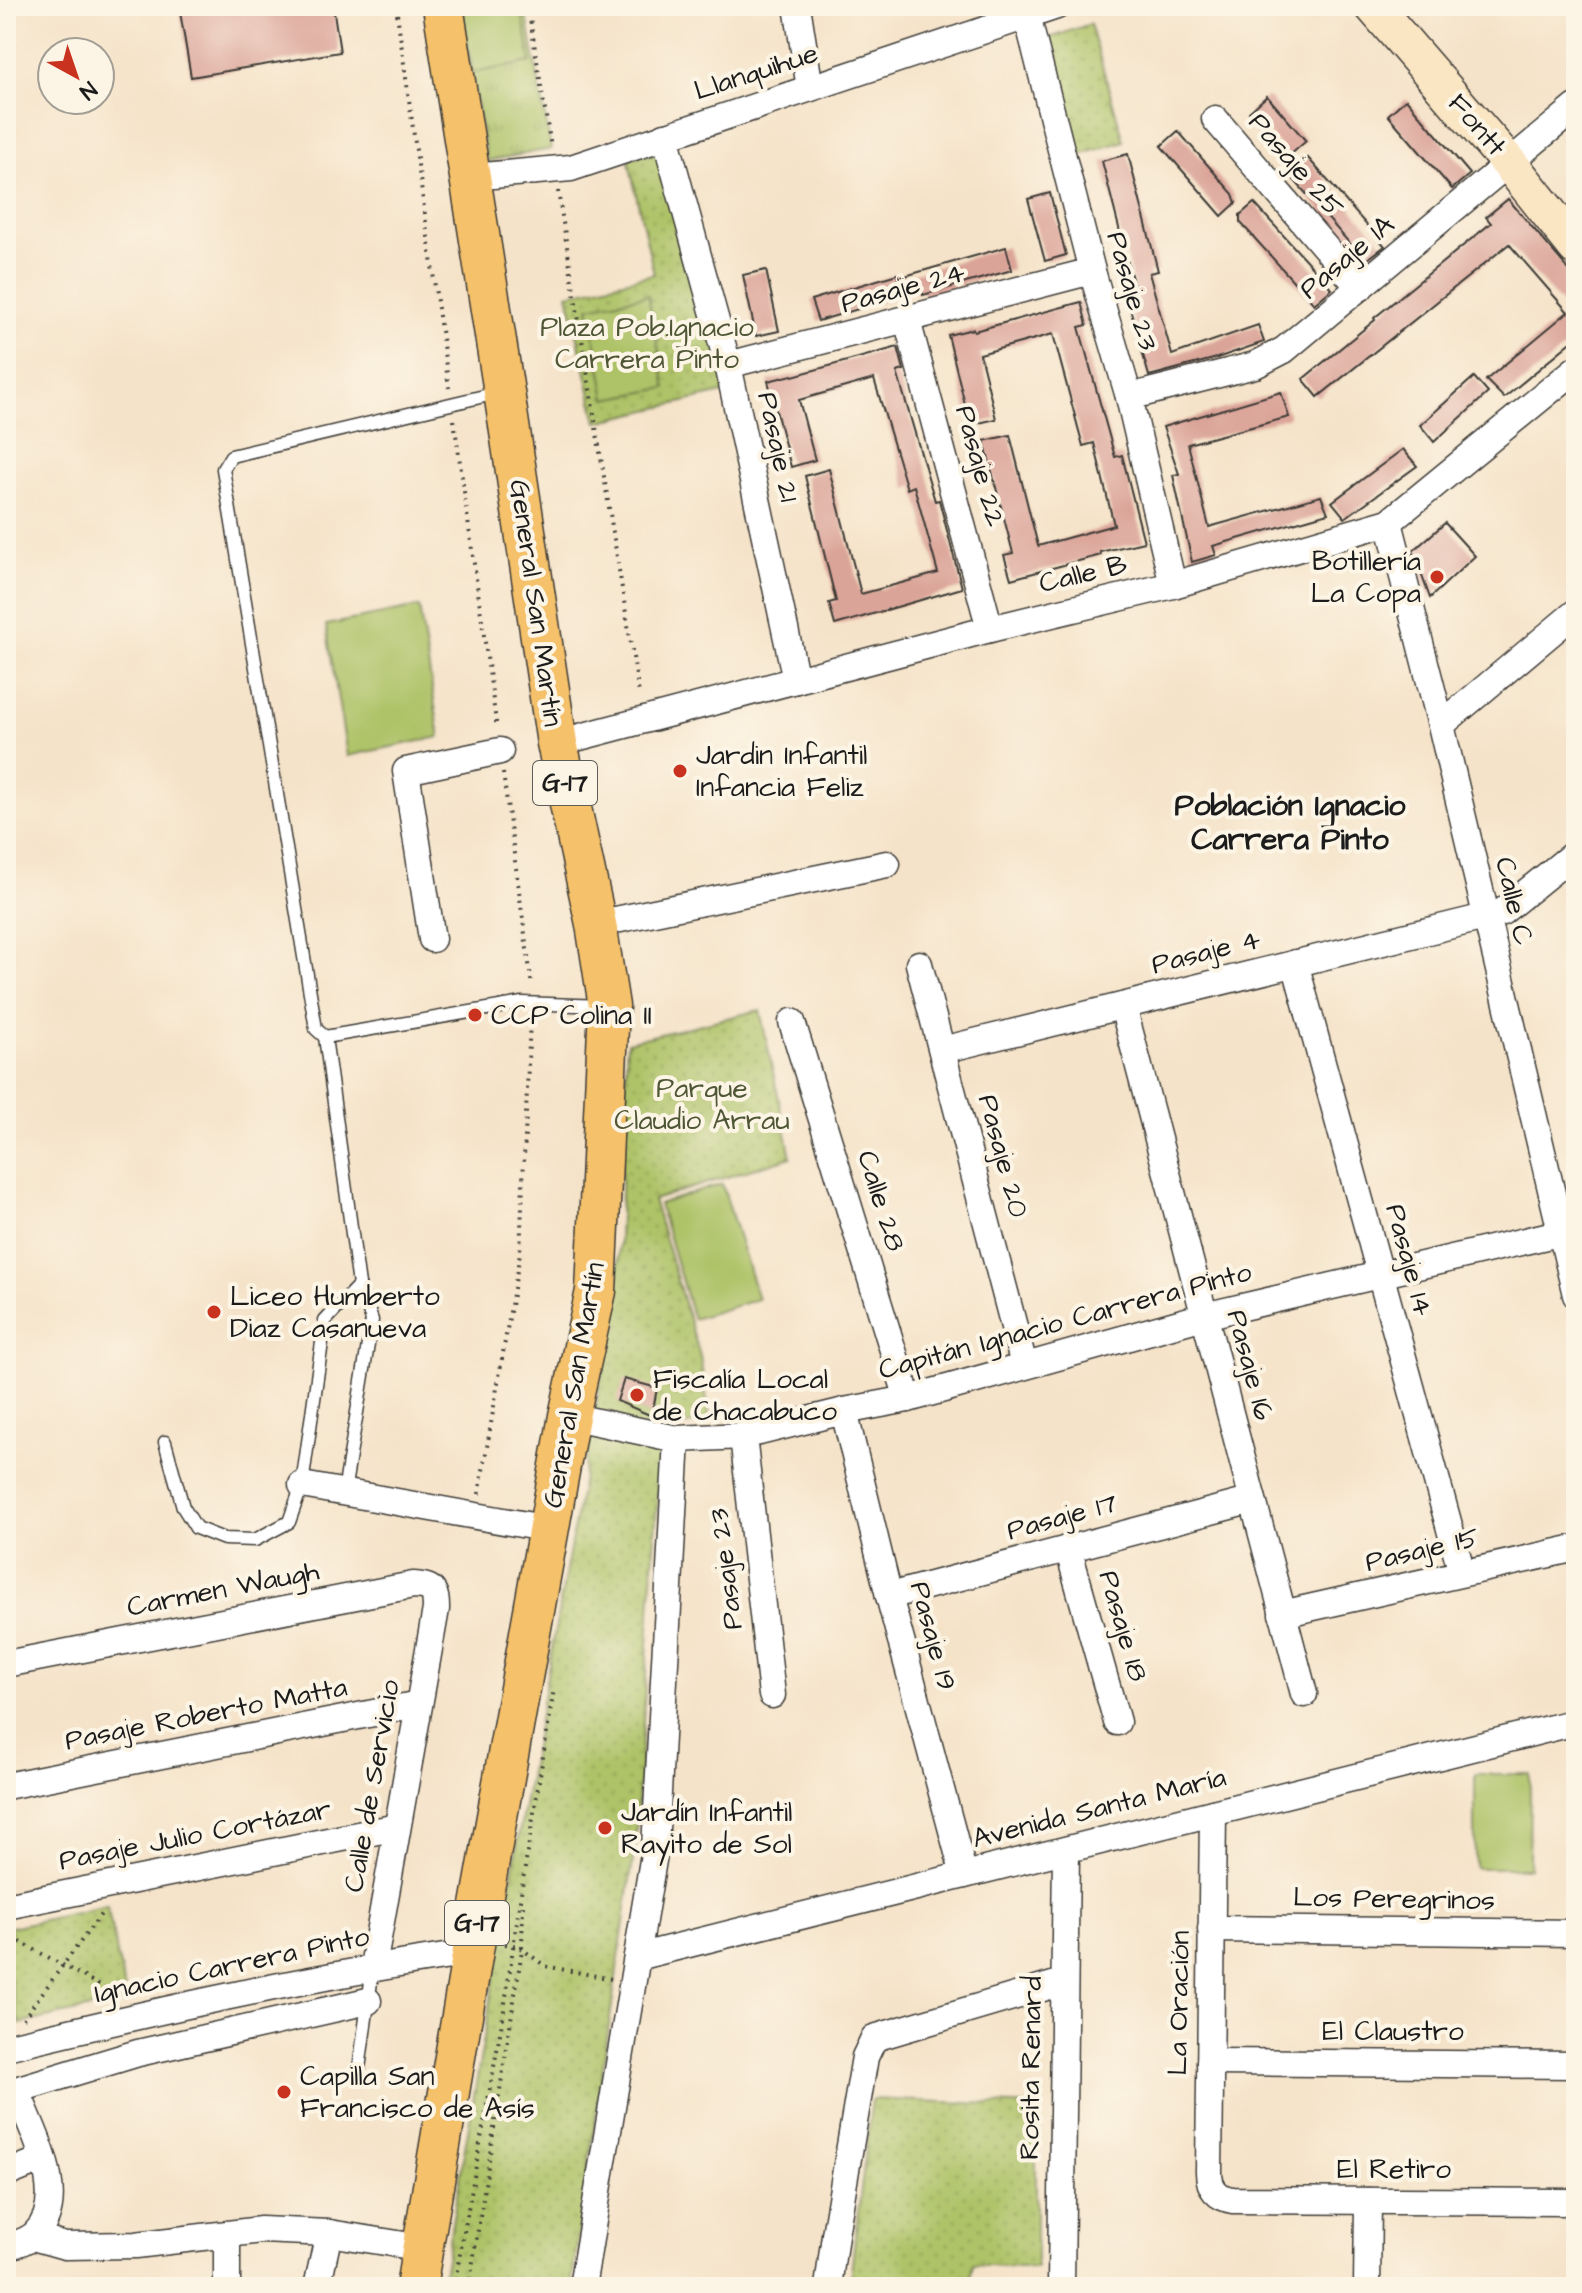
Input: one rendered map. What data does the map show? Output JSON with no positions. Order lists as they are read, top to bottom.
{
  "streets": {
    "main road": ["Fontt", "General San Martín", "G-17"],
    "street": [
      "Llanquihue",
      "Pasaje 25",
      "Pasaje 1A",
      "Pasaje 24",
      "Pasaje 23",
      "Pasaje 21",
      "Pasaje 22",
      "Calle B",
      "Calle C",
      "Pasaje 4",
      "Pasaje 20",
      "Calle 28",
      "Pasaje 14",
      "Capitán Ignacio Carrera Pinto",
      "Pasaje 16",
      "Pasaje 17",
      "Pasaje 15",
      "Carmen Waugh",
      "Pasaje 18",
      "Pasaje 19",
      "Pasaje Roberto Matta",
      "Calle de Servicio",
      "Avenida Santa María",
      "Pasaje Julio Cortázar",
      "Los Peregrinos",
      "Ignacio Carrera Pinto",
      "La Oración",
      "El Claustro",
      "Rosita Renard",
      "El Retiro"
    ]
  },
  "crossings": [
    ["Llanquihue", "Pasaje 23"],
    ["Llanquihue", "Pasaje 21"],
    ["Llanquihue", "General San Martín"],
    ["Fontt", "Pasaje 1A"],
    ["Pasaje 25", "Pasaje 1A"],
    ["Pasaje 1A", "Pasaje 23"],
    ["Pasaje 24", "Pasaje 23"],
    ["Pasaje 24", "Pasaje 21"],
    ["Pasaje 24", "Pasaje 22"],
    ["Pasaje 23", "Calle B"],
    ["Pasaje 23", "Capitán Ignacio Carrera Pinto"],
    ["Pasaje 21", "Calle B"],
    ["Pasaje 22", "Calle B"],
    ["Calle B", "General San Martín"],
    ["Calle B", "Calle C"],
    ["General San Martín", "Capitán Ignacio Carrera Pinto"],
    ["General San Martín", "Ignacio Carrera Pinto"],
    ["Calle C", "Pasaje 4"],
    ["Calle C", "Capitán Ignacio Carrera Pinto"],
    ["Pasaje 4", "Pasaje 20"],
    ["Pasaje 4", "Pasaje 14"],
    ["Pasaje 4", "Pasaje 16"],
    ["Pasaje 20", "Capitán Ignacio Carrera Pinto"],
    ["Calle 28", "Capitán Ignacio Carrera Pinto"],
    ["Pasaje 14", "Capitán Ignacio Carrera Pinto"],
    ["Pasaje 14", "Pasaje 15"],
    ["Capitán Ignacio Carrera Pinto", "Pasaje 16"],
    ["Capitán Ignacio Carrera Pinto", "Pasaje 19"],
    ["Pasaje 16", "Pasaje 17"],
    ["Pasaje 16", "Pasaje 15"],
    ["Pasaje 17", "Pasaje 18"],
    ["Pasaje 17", "Pasaje 19"],
    ["Carmen Waugh", "Calle de Servicio"],
    ["Pasaje 19", "Avenida Santa María"],
    ["Pasaje Roberto Matta", "Calle de Servicio"],
    ["Calle de Servicio", "Pasaje Julio Cortázar"],
    ["Calle de Servicio", "Ignacio Carrera Pinto"],
    ["Avenida Santa María", "La Oración"],
    ["Avenida Santa María", "Rosita Renard"],
    ["Los Peregrinos", "La Oración"],
    ["La Oración", "El Claustro"],
    ["La Oración", "El Retiro"]
  ],
  "districts": ["Población Ignacio Carrera Pinto"],
  "parks": ["Plaza Pob.Ignacio Carrera Pinto", "Parque Claudio Arrau"],
  "places": [
    "Botillería La Copa",
    "Jardin Infantil Infancia Feliz",
    "CCP Colina II",
    "Liceo Humberto Diaz Casanueva",
    "Fiscalía Local de Chacabuco",
    "Jardín Infantil Rayito de Sol",
    "Capilla San Francisco de Asís"
  ],
  "north": "bottom right"
}
